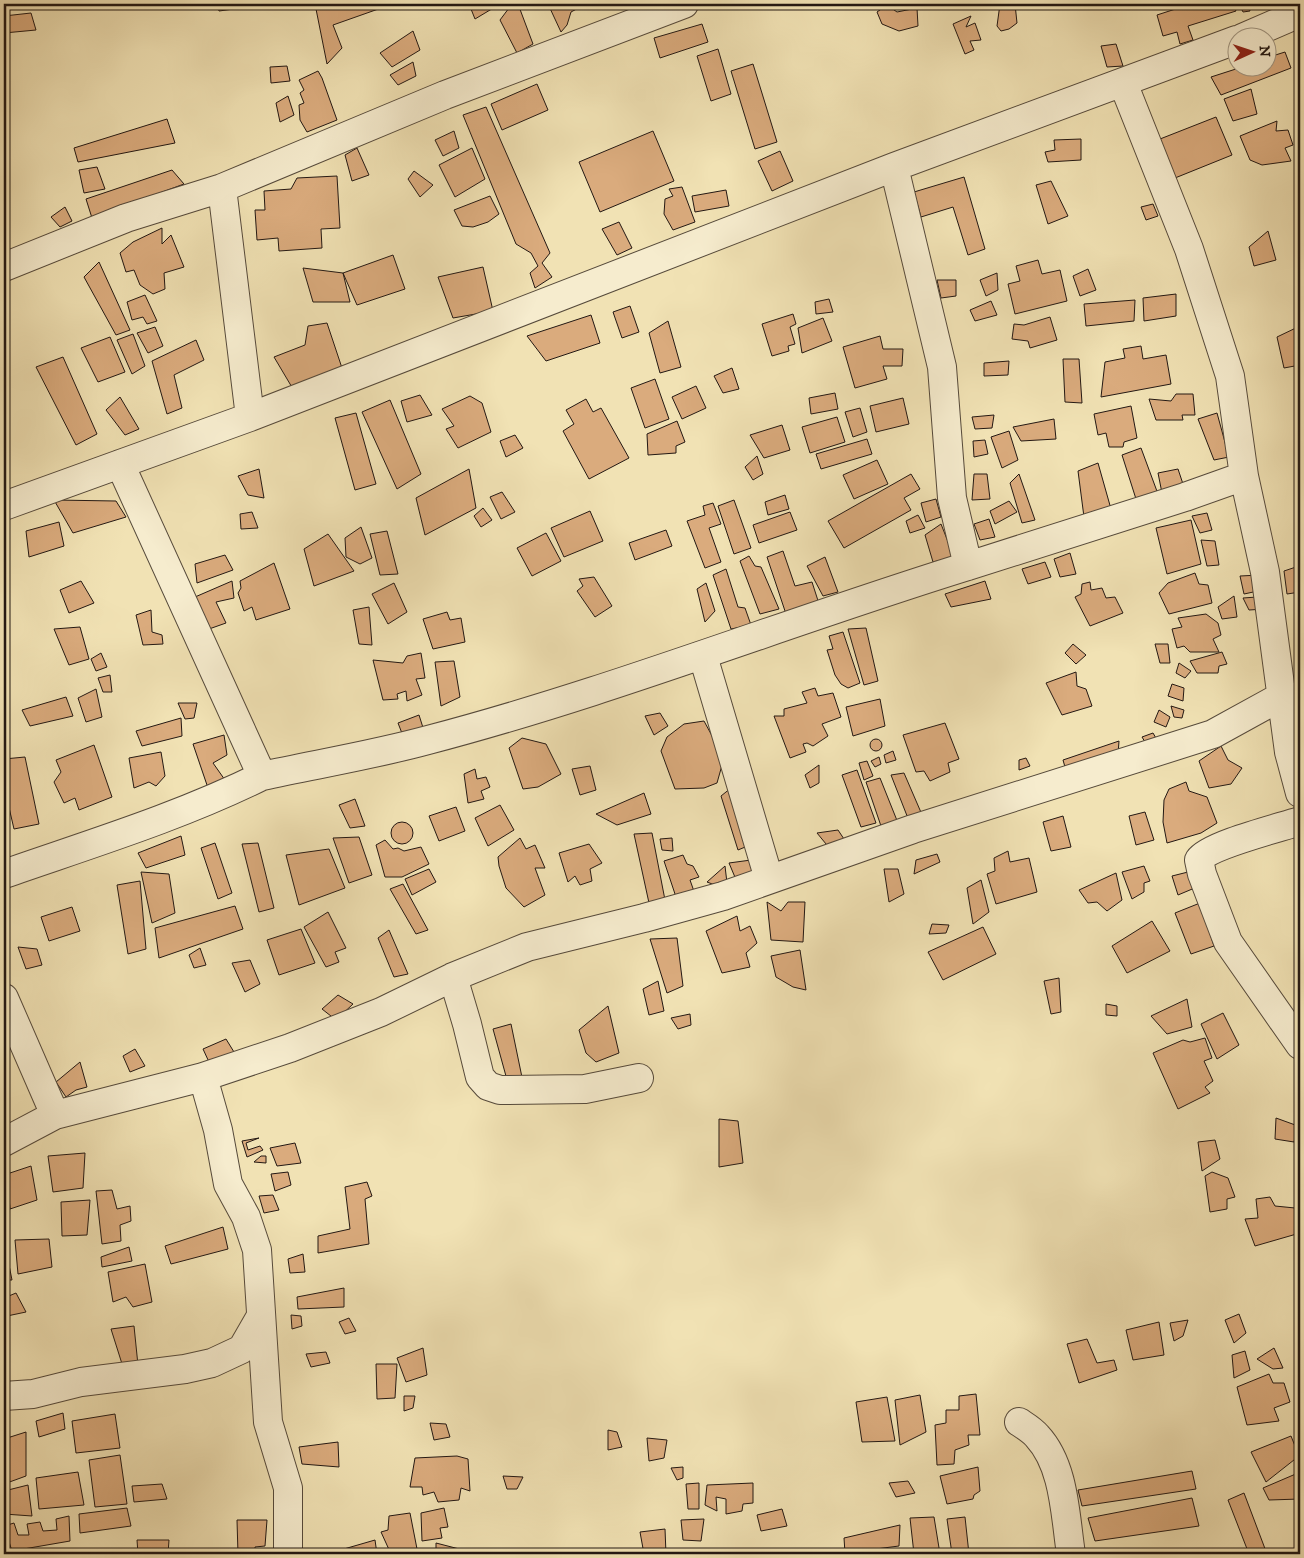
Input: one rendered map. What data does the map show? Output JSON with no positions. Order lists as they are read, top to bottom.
{
  "north": "right"
}
